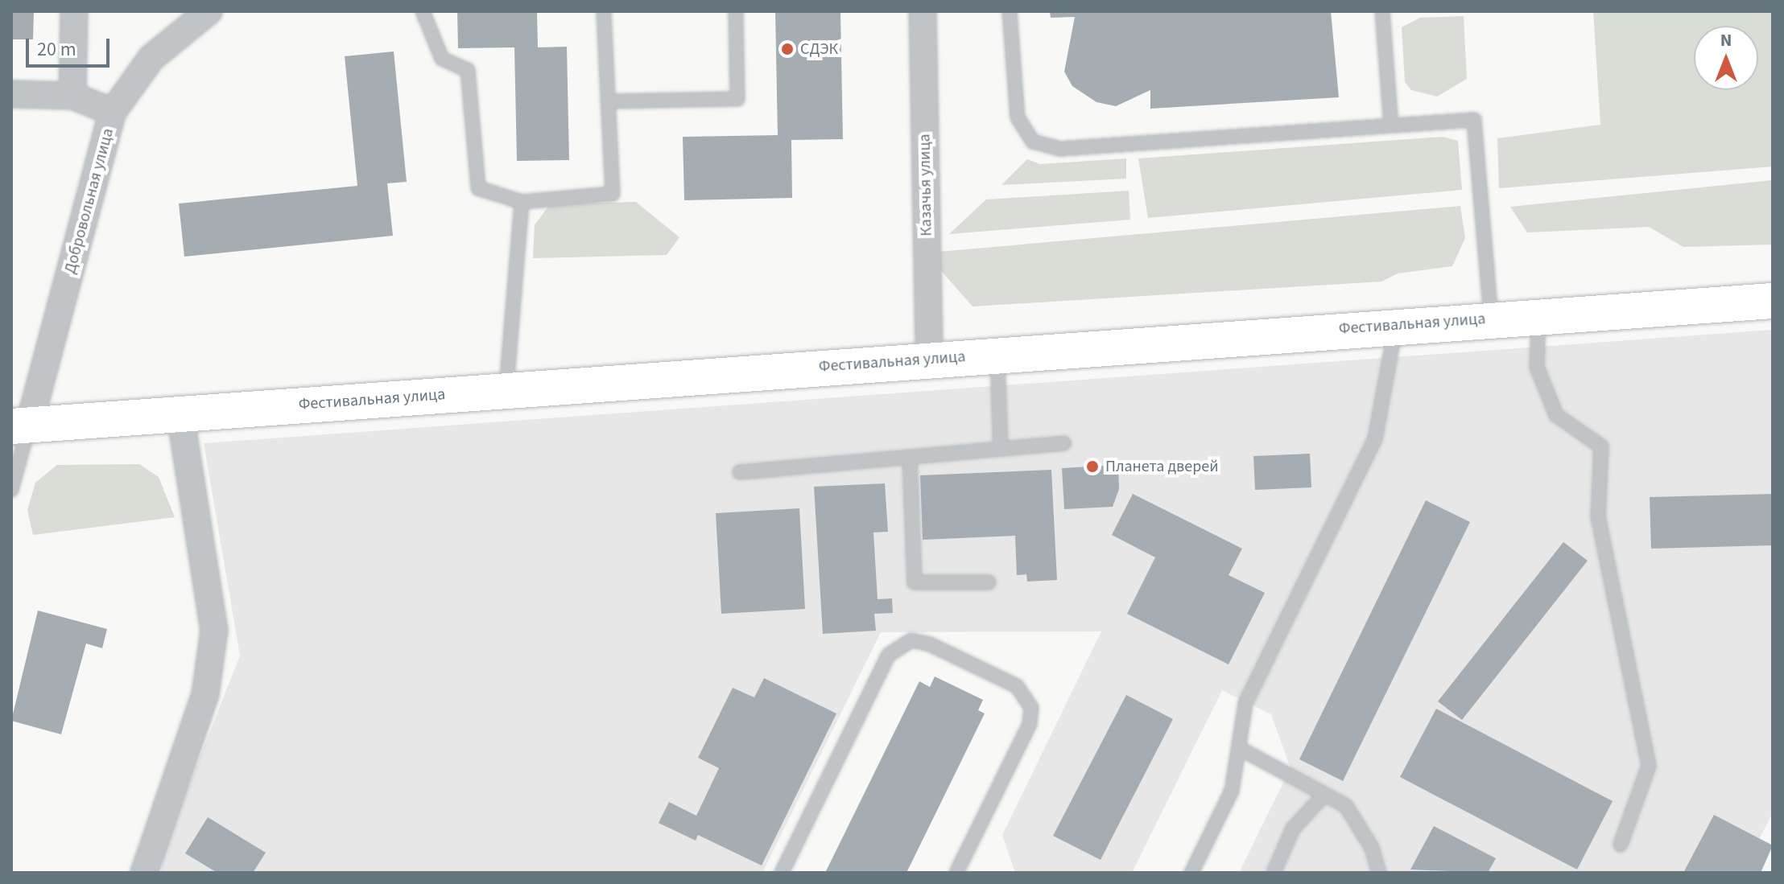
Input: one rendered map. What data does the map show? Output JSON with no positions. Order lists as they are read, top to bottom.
{
  "streets": {
    "main road": ["Фестивальная улица"],
    "street": ["Казачья улица", "Добровольная улица"]
  },
  "crossings": [
    ["Казачья улица", "Фестивальная улица"],
    ["Добровольная улица", "Фестивальная улица"]
  ],
  "places": ["СДЭК", "Планета дверей"],
  "scale_bar": "20 m",
  "north": "top"
}
